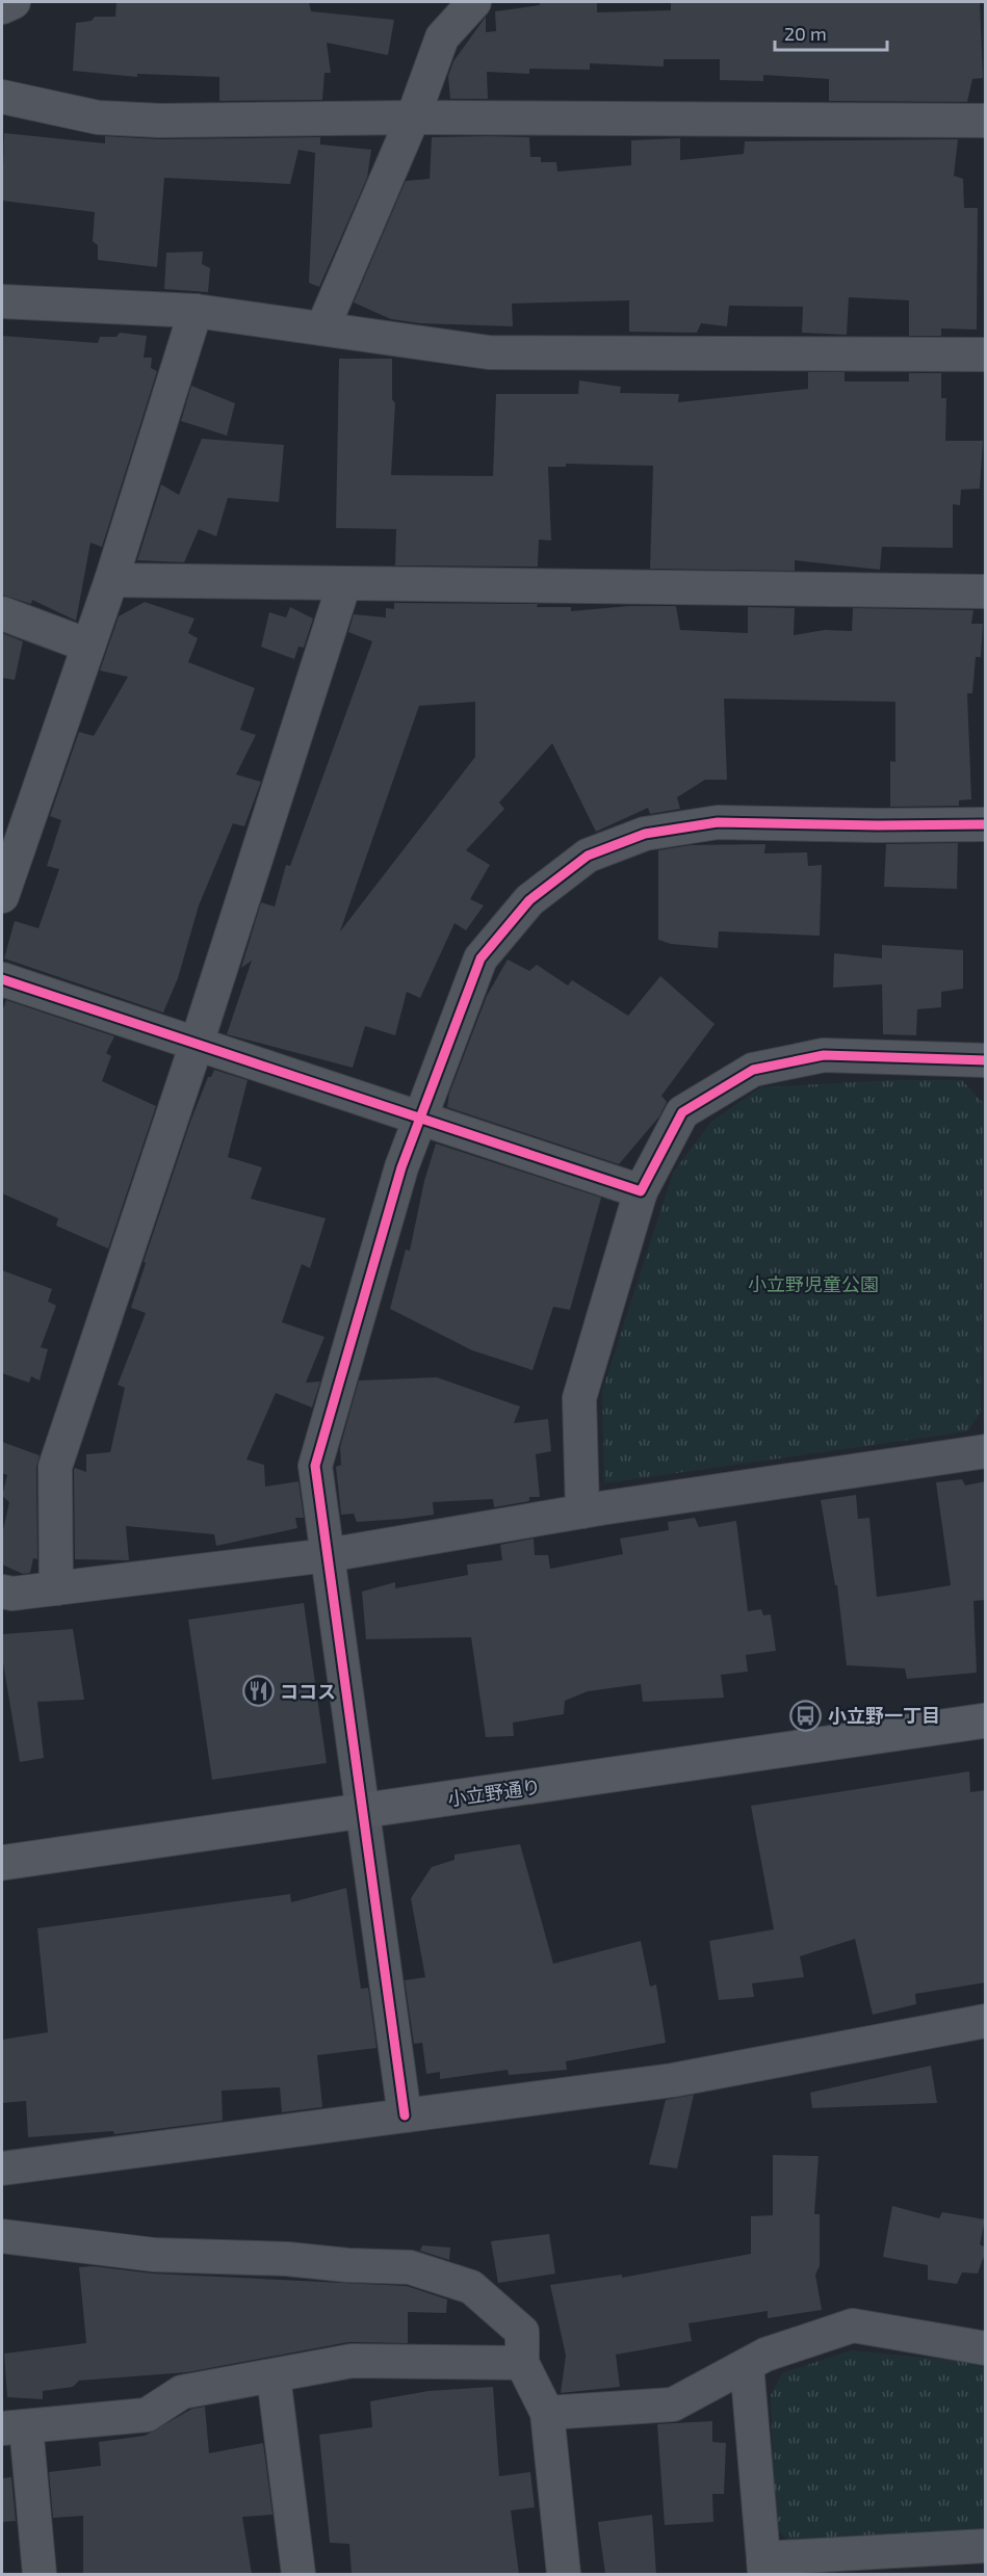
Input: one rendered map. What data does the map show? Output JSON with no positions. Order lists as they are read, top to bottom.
{
  "streets": {
    "main road": ["小立野通り"]
  },
  "parks": ["小立野児童公園"],
  "places": {
    "restaurant": ["ココス"],
    "bus stop": ["小立野一丁目"]
  },
  "scale_bar": "20 m"
}
